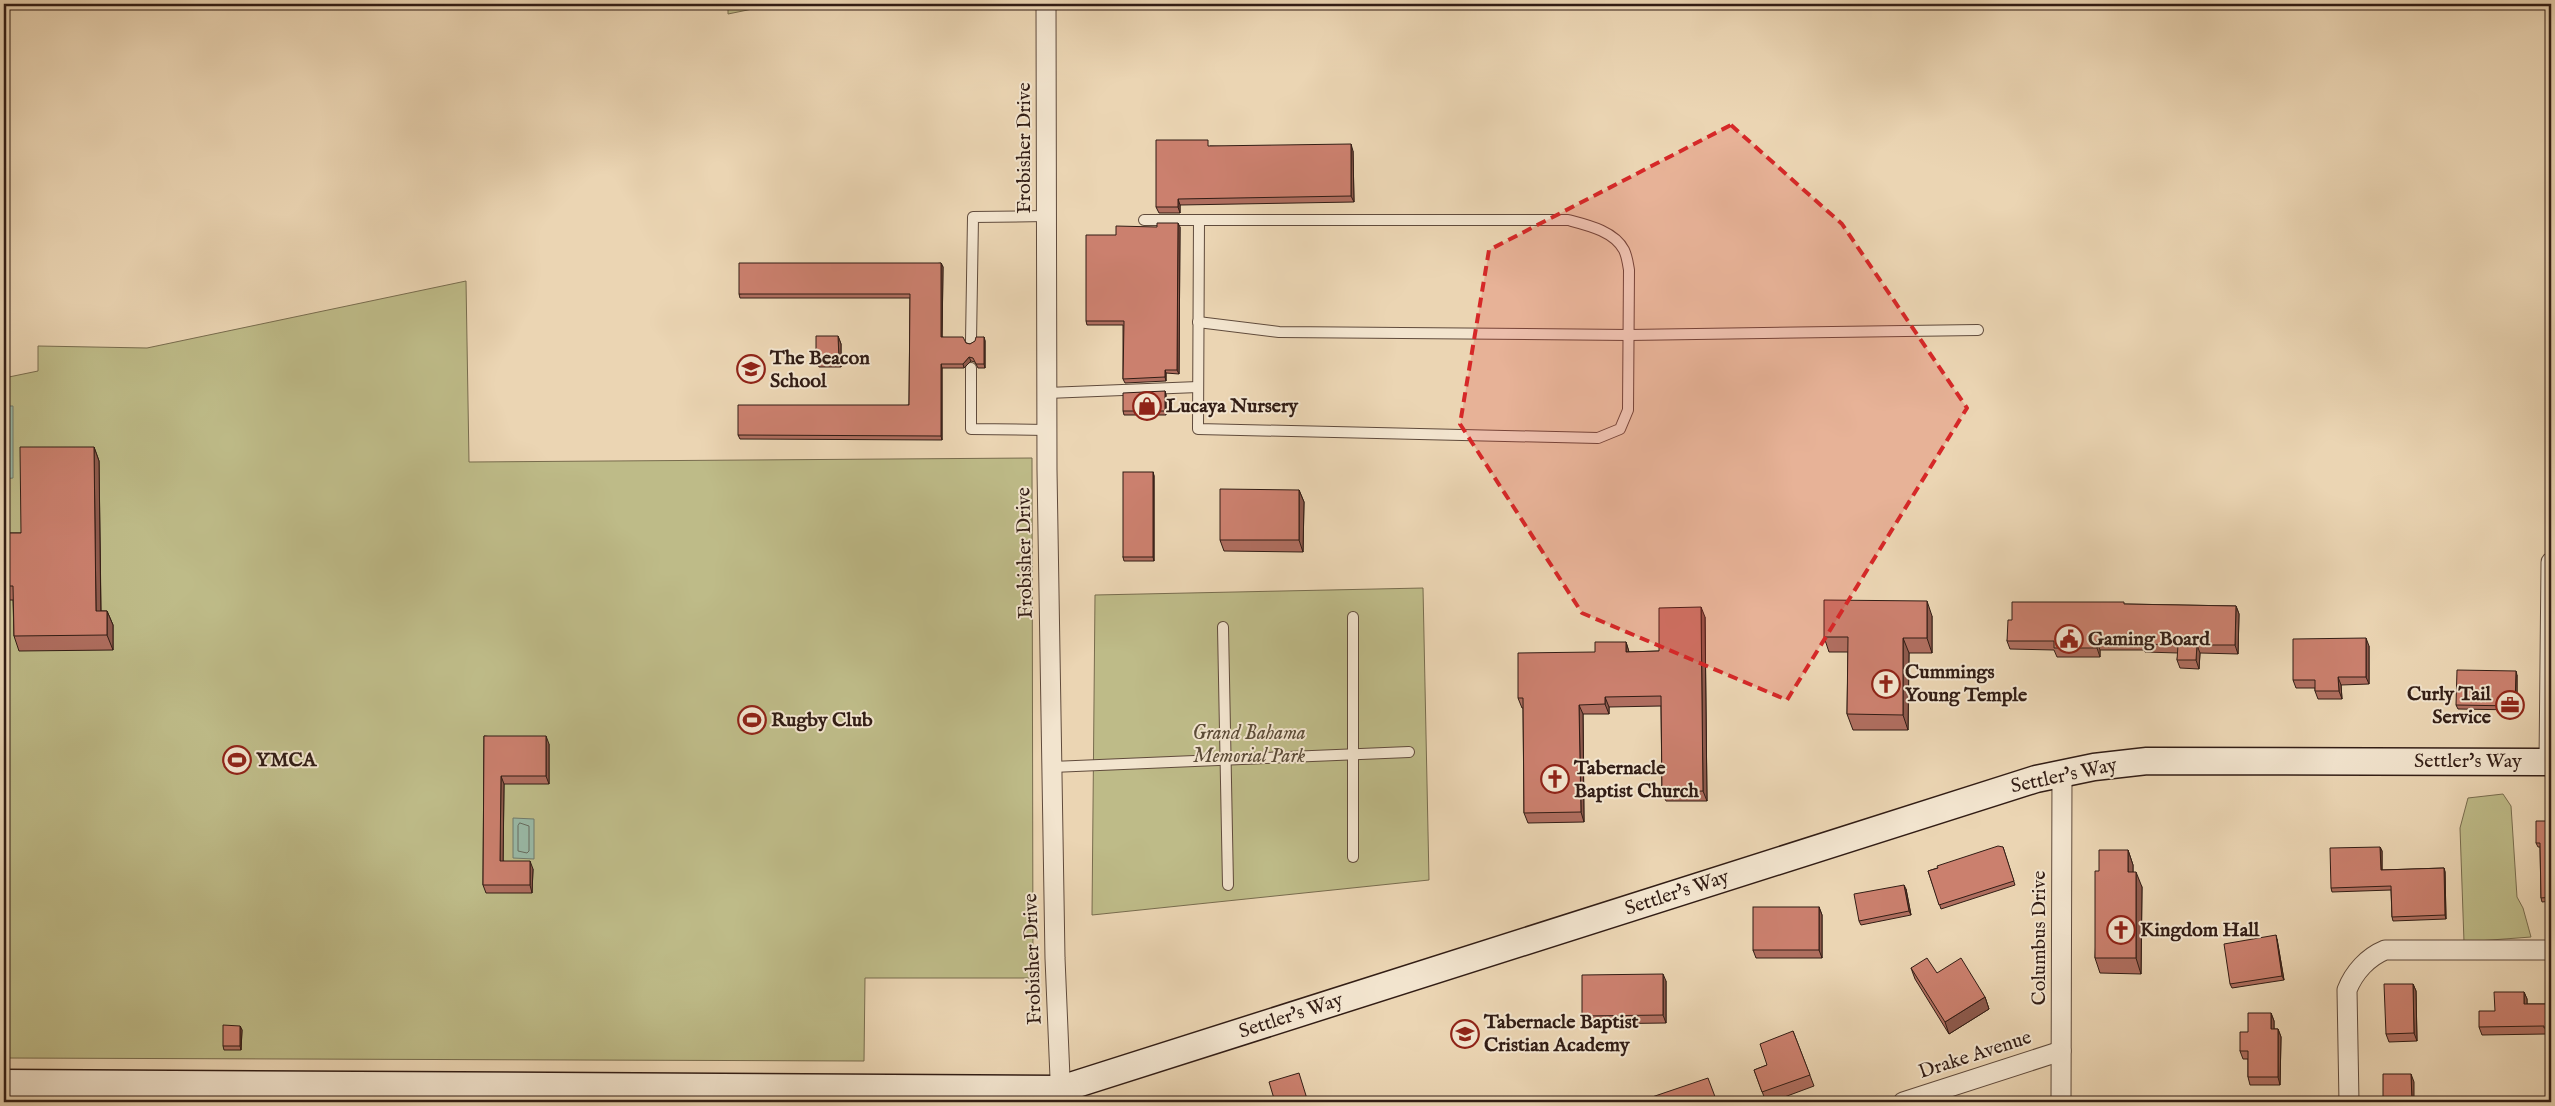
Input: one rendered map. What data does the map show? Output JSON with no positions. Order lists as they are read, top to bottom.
{
  "streets": {
    "main road": ["Settler's Way"],
    "street": ["Frobisher Drive", "Columbus Drive", "Drake Avenue"]
  },
  "crossings": [
    ["Frobisher Drive", "Settler's Way"],
    ["Settler's Way", "Columbus Drive"],
    ["Columbus Drive", "Drake Avenue"]
  ],
  "parks": ["Grand Bahama Memorial Park"],
  "places": {
    "school or university": ["The Beacon School", "Tabernacle Baptist Cristian Academy"],
    "shop": ["Lucaya Nursery"],
    "public building": ["Gaming Board"],
    "church": ["Cummings Young Temple", "Tabernacle Baptist Church", "Kingdom Hall"],
    "office": ["Curly Tail Service"],
    "sports": ["Rugby Club", "YMCA"]
  }
}
